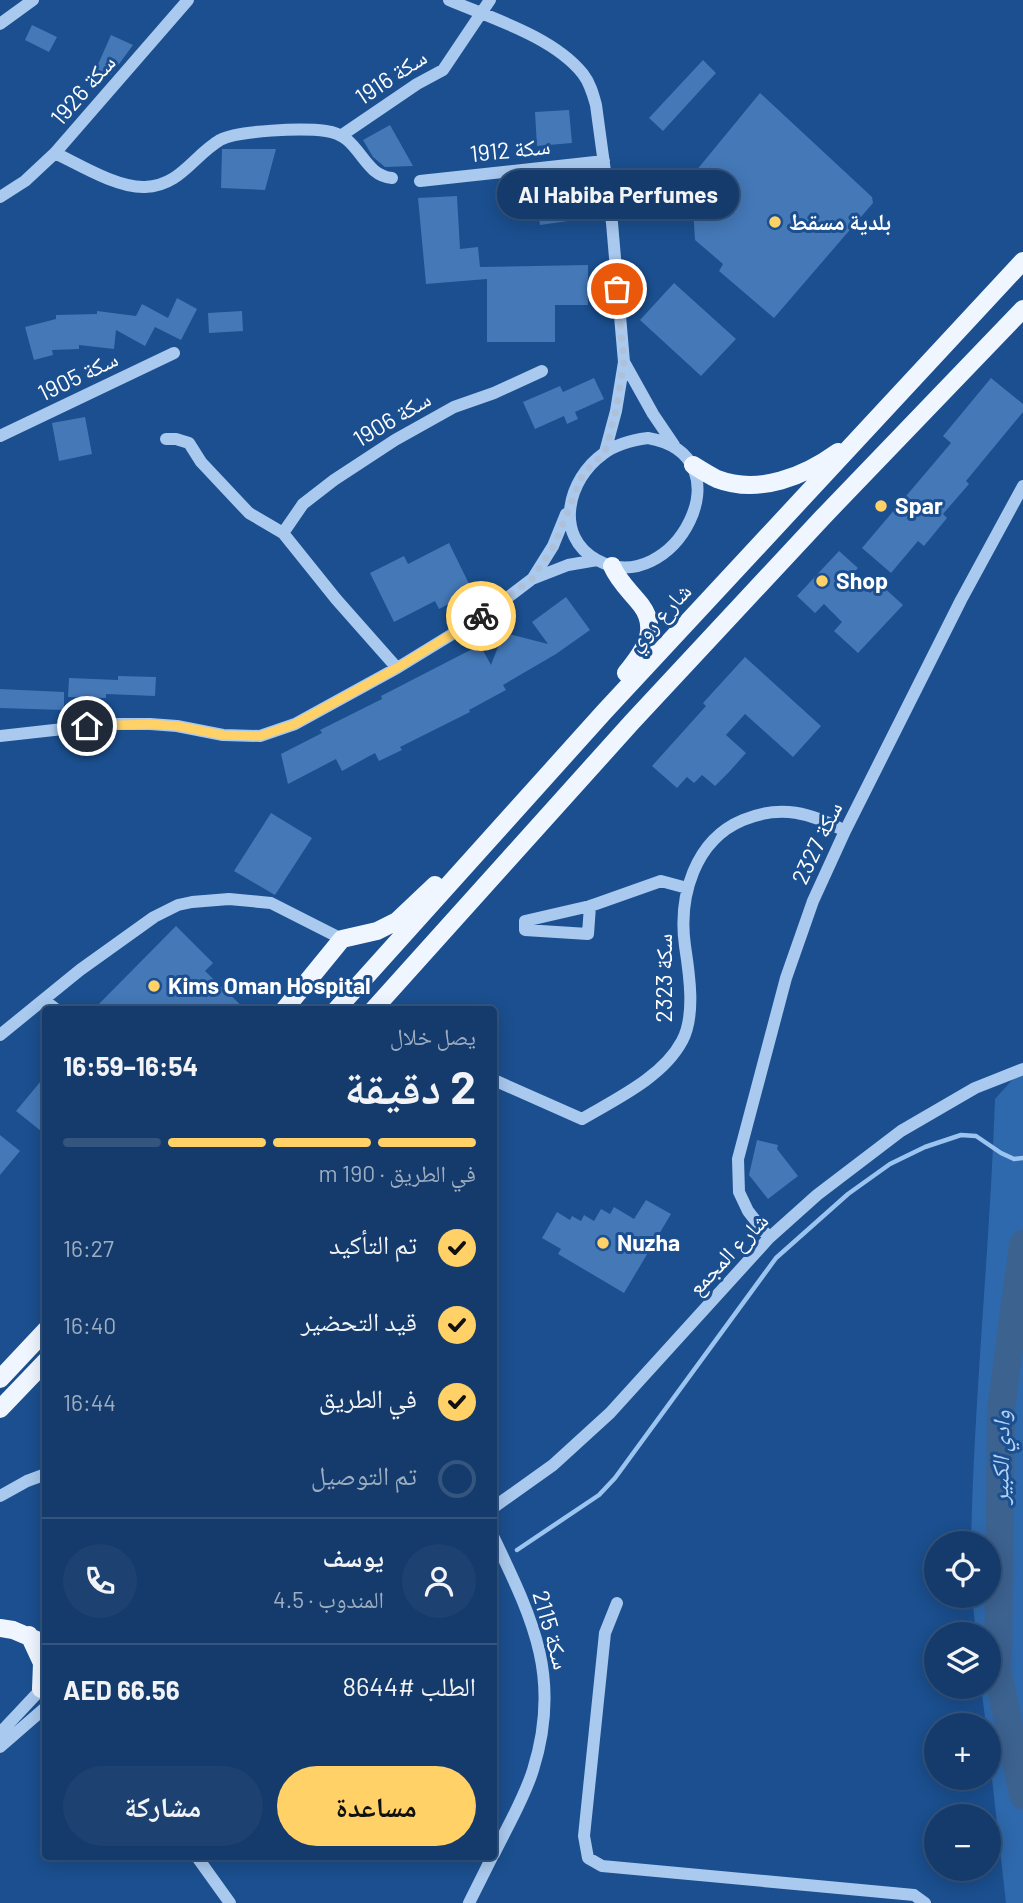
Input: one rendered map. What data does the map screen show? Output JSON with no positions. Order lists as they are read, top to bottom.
{
  "streets": {
    "main road": ["شارع روي"],
    "street": [
      "سكة 1916",
      "سكة 1926",
      "سكة 1912",
      "سكة 1905",
      "سكة 1906",
      "سكة 2327",
      "سكة 2323",
      "شارع المجمع",
      "سكة 2115"
    ]
  },
  "crossings": [
    ["سكة 2327", "سكة 2323"],
    ["سكة 2327", "شارع المجمع"]
  ],
  "water": ["وادي الكبير"],
  "places": [
    "بلدية مسقط",
    "Al Habiba Perfumes",
    "Spar",
    "Shop",
    "Kims Oman Hospital",
    "Nuzha"
  ],
  "page": {
    "bubble": "Al Habiba Perfumes",
    "heading": ["2 دقيقة", "يصل خلال", "16:54–16:59"],
    "panel": [
      "يوسف",
      "المندوب · 4.5",
      "الطلب #8644",
      "AED 66.56"
    ],
    "bar": "في الطريق · 190 m",
    "list": [
      ["تم التأكيد", "16:27"],
      ["قيد التحضير", "16:40"],
      ["في الطريق", "16:44"],
      "تم التوصيل"
    ],
    "map_buttons": ["+", "−"],
    "buttons": ["مساعدة", "مشاركة"]
  }
}
